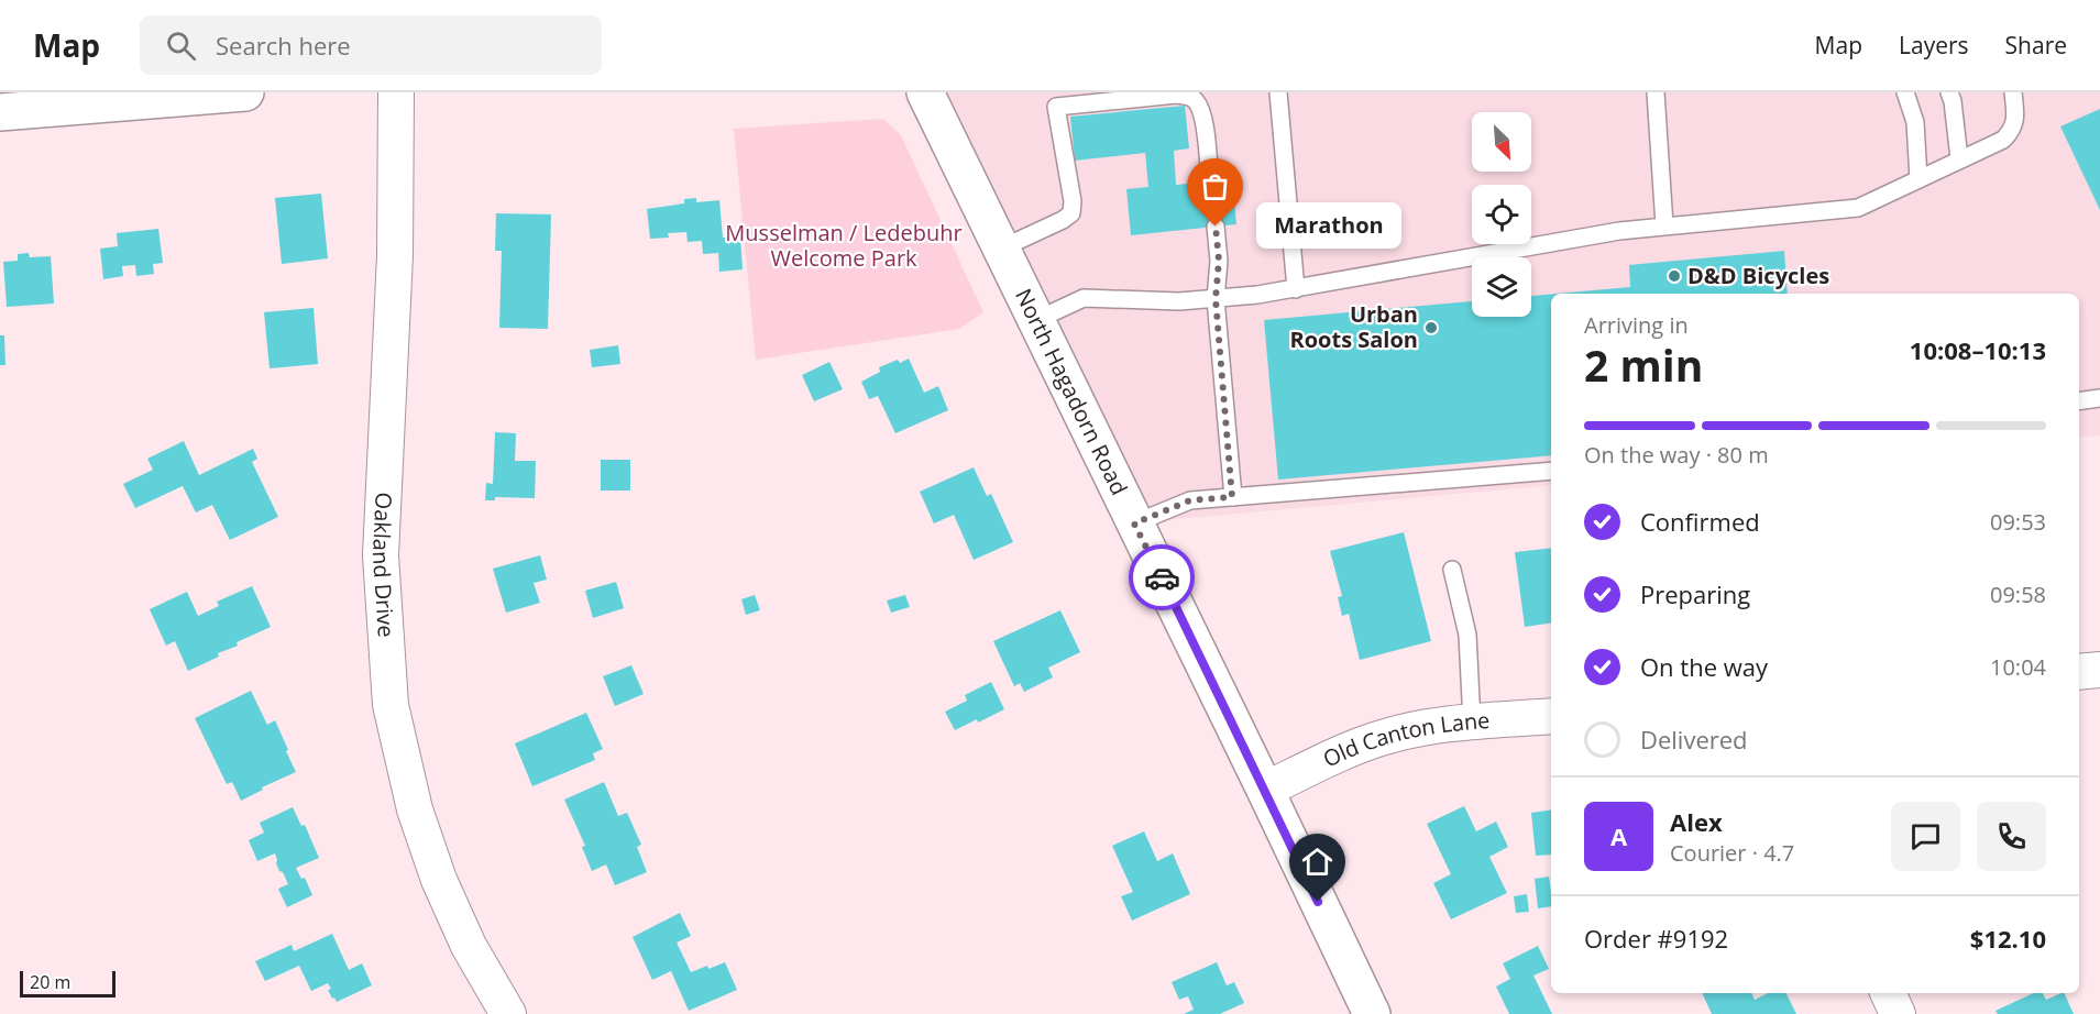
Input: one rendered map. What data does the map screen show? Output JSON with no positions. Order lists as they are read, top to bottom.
{
  "streets": {
    "street": ["North Hagadorn Road", "Oakland Drive", "Old Canton Lane"]
  },
  "crossings": [
    ["North Hagadorn Road", "Old Canton Lane"]
  ],
  "parks": ["Musselman / Ledebuhr Welcome Park"],
  "places": ["Marathon", "D&D Bicycles", "Urban Roots Salon"],
  "scale_bar": "20 m",
  "north": "bottom right",
  "page": {
    "header": "Map",
    "search": "Search here",
    "nav": ["Map", "Layers", "Share"],
    "bubble": "Marathon",
    "heading": ["2 min", "Arriving in", "10:08–10:13"],
    "panel": [
      "Alex",
      "Courier · 4.7",
      "Order #9192",
      "$12.10"
    ],
    "bar": "On the way · 80 m",
    "list": [
      ["Confirmed", "09:53"],
      ["Preparing", "09:58"],
      ["On the way", "10:04"],
      "Delivered"
    ],
    "round": "A",
    "scale": "20 m"
  }
}
